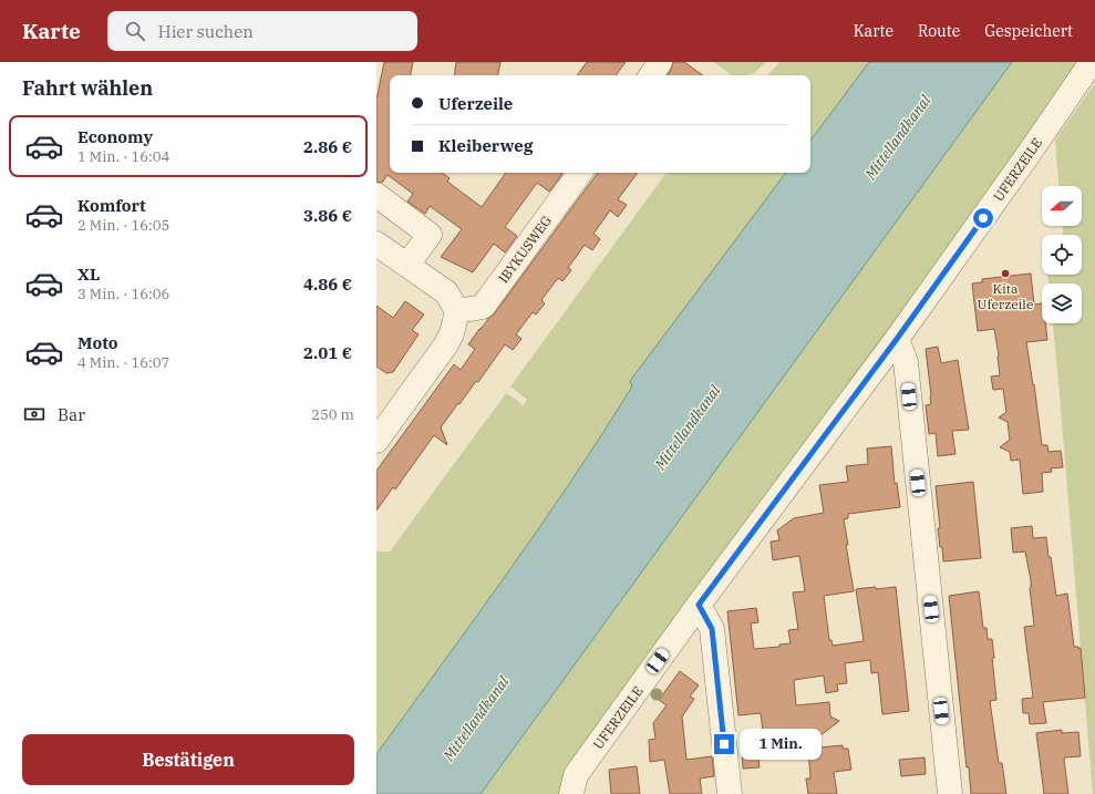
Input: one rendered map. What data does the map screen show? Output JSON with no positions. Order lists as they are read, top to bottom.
{
  "streets": {
    "street": ["UFERZEILE", "IBYKUSWEG"]
  },
  "water": ["Mittellandkanal"],
  "places": ["Kita Uferzeile"],
  "north": "left",
  "page": {
    "header": "Karte",
    "search": "Hier suchen",
    "nav": ["Karte", "Route", "Gespeichert"],
    "heading": "Fahrt wählen",
    "banner": ["Uferzeile", "Kleiberweg"],
    "list": [
      {
        "name": "Economy",
        "note": "1 Min. · 16:04",
        "value": "2.86 €"
      },
      {
        "name": "Komfort",
        "note": "2 Min. · 16:05",
        "value": "3.86 €"
      },
      {
        "name": "XL",
        "note": "3 Min. · 16:06",
        "value": "4.86 €"
      },
      {
        "name": "Moto",
        "note": "4 Min. · 16:07",
        "value": "2.01 €"
      }
    ],
    "pay": ["Bar", "250 m"],
    "buttons": "Bestätigen",
    "bubble": "1 Min."
  }
}
